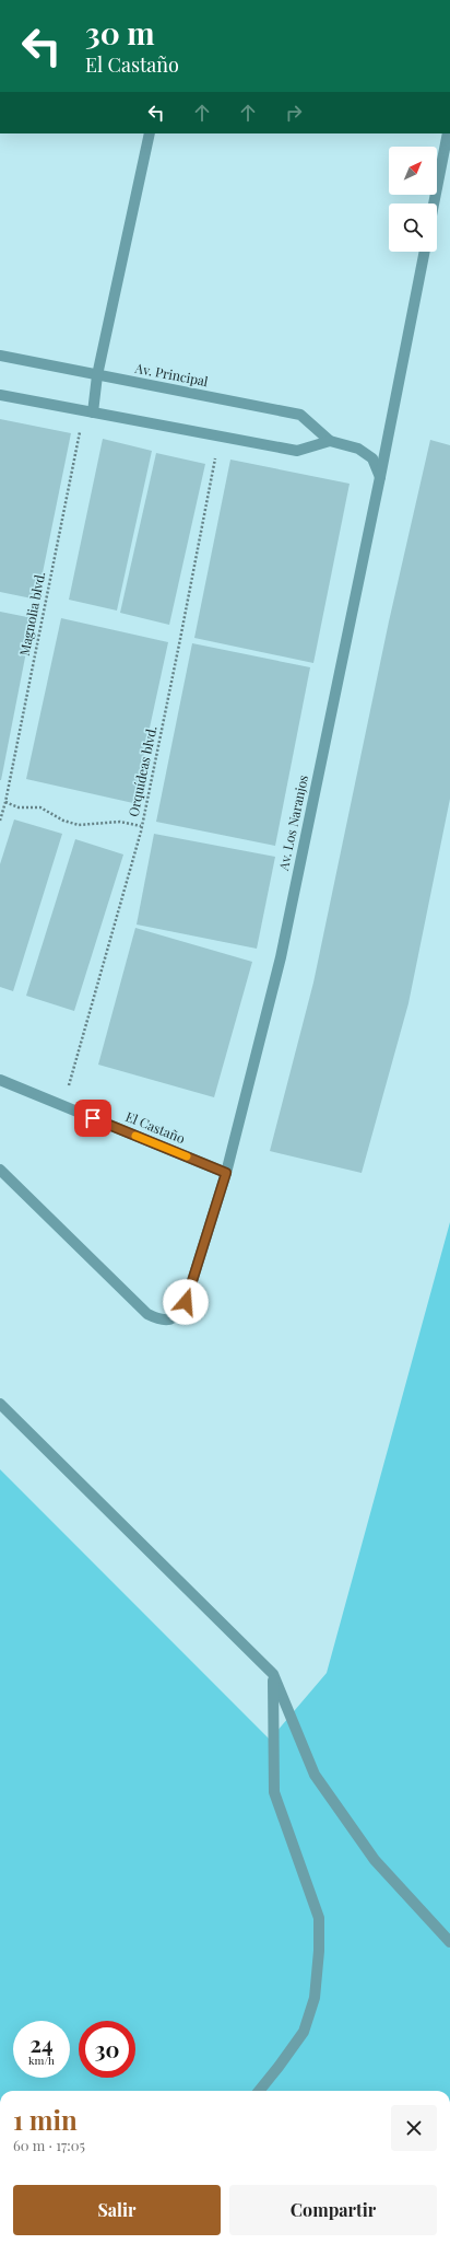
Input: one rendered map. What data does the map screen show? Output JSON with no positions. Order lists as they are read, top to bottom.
{
  "streets": {
    "street": ["Av. Principal", "Av. Los Naranjos", "El Castaño"],
    "path": ["Magnolia blvd.", "Orquídeas blvd."]
  },
  "crossings": [
    ["Av. Principal", "Av. Los Naranjos"],
    ["Orquídeas blvd.", "El Castaño"],
    ["Av. Los Naranjos", "El Castaño"]
  ],
  "north": "top right",
  "page": {
    "turn": ["30 m", "El Castaño"],
    "speed": "24 km/h",
    "limit": "30",
    "heading": ["1 min", "60 m · 17:05"],
    "buttons": ["Salir", "Compartir"]
  }
}
